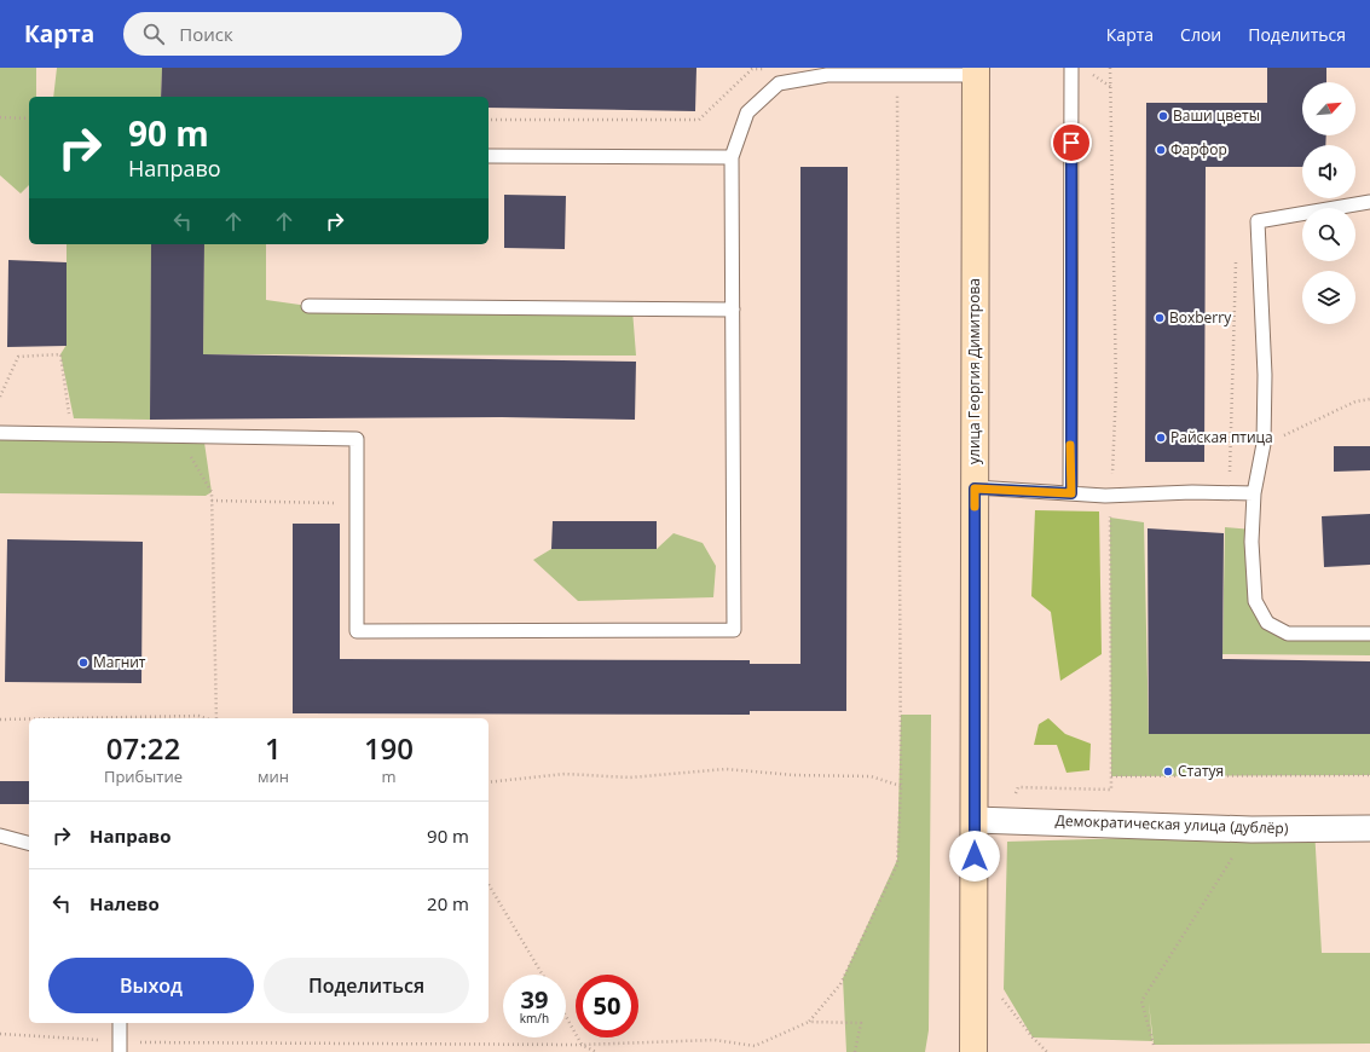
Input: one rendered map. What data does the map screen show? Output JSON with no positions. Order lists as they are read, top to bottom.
{
  "streets": {
    "main road": ["улица Георгия Димитрова"],
    "street": ["Демократическая улица (дублёр)"]
  },
  "crossings": [
    ["улица Георгия Димитрова", "Демократическая улица (дублёр)"]
  ],
  "places": [
    "Ваши цветы",
    "Фарфор",
    "Boxberry",
    "Райская птица",
    "Магнит",
    "Статуя"
  ],
  "north": "top right",
  "page": {
    "header": "Карта",
    "search": "Поиск",
    "nav": ["Карта", "Слои", "Поделиться"],
    "turn": ["90 m", "Направо"],
    "eta": [
      "07:22",
      "Прибытие",
      "1",
      "мин",
      "190",
      "m"
    ],
    "list": [
      {
        "name": "Направо",
        "value": "90 m"
      },
      {
        "name": "Налево",
        "value": "20 m"
      }
    ],
    "buttons": ["Выход", "Поделиться"],
    "speed": "39 km/h",
    "limit": "50"
  }
}
